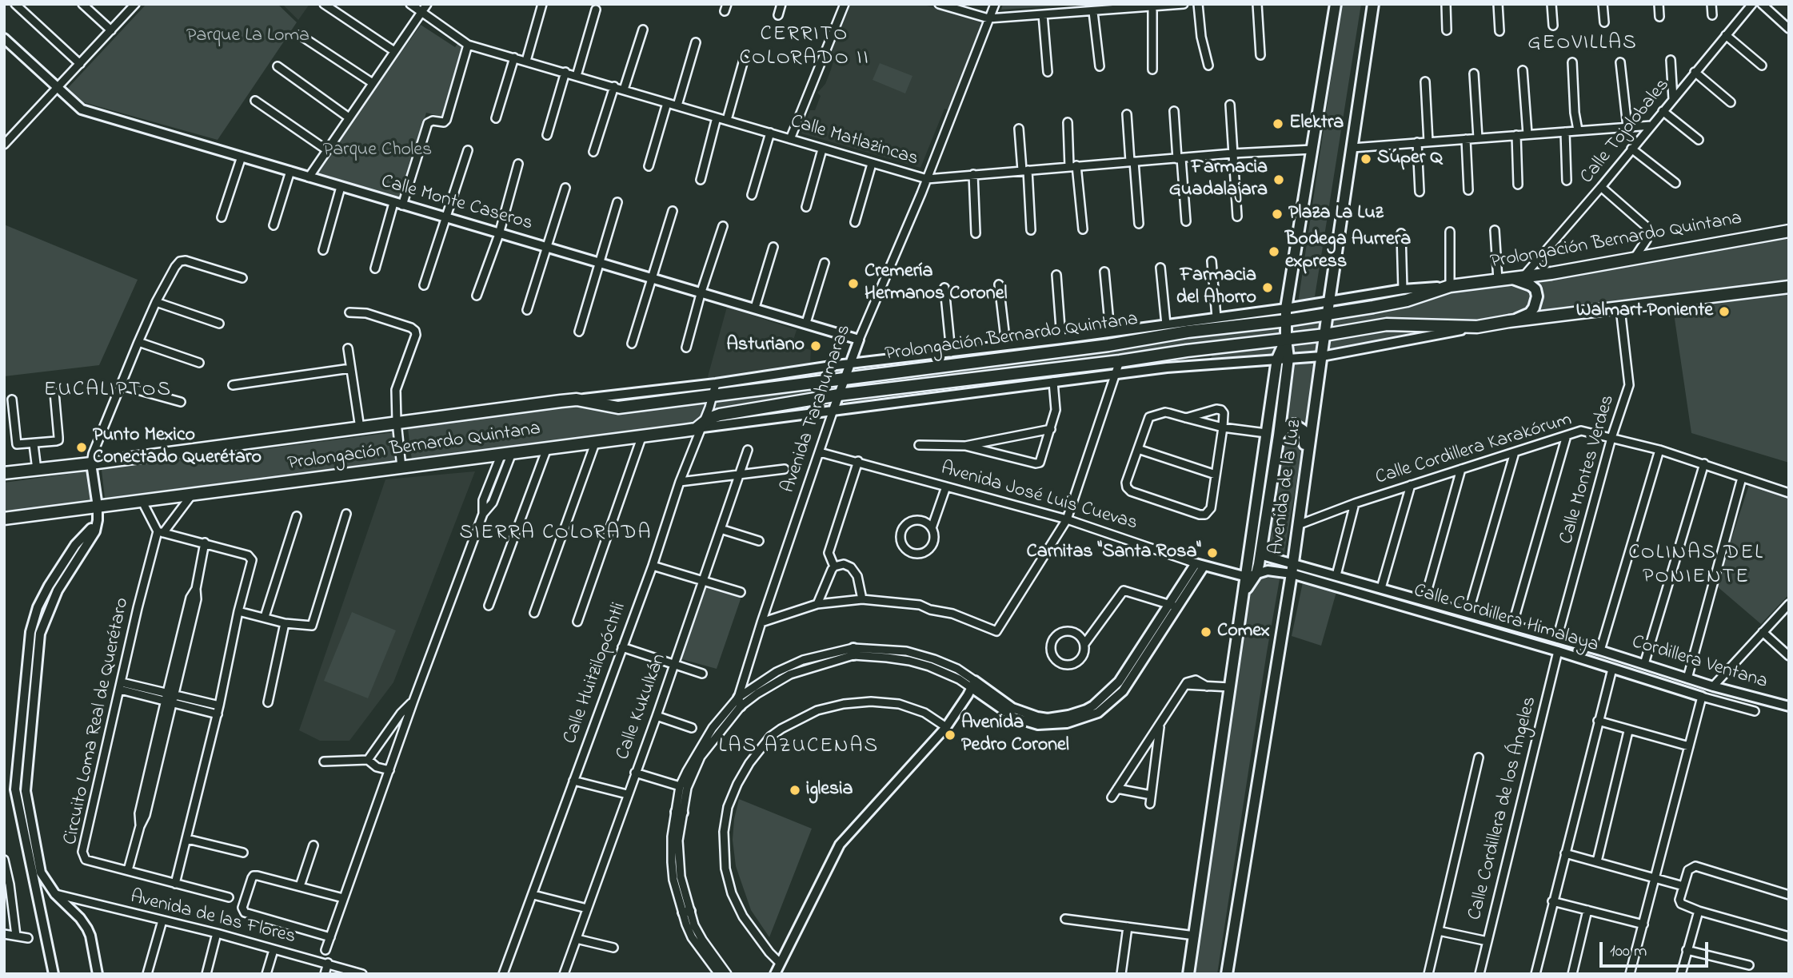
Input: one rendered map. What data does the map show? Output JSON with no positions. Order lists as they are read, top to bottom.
{
  "streets": {
    "main road": ["Prolongación Bernardo Quintana", "Avenida de la Luz"],
    "street": [
      "Calle Tojolobales",
      "Calle Matlazincas",
      "Calle Monte Caseros",
      "Avenida Tarahumaras",
      "Calle Cordillera Karakórum",
      "Calle Montes Verdes",
      "Avenida José Luis Cuevas",
      "Calle Cordillera Himalaya",
      "Cordillera Ventana",
      "Calle Huitzilopóchtli",
      "Calle Kukulkán",
      "Circuito Loma Real de Querétaro",
      "Calle Cordillera de los Ángeles",
      "Avenida de las Flores"
    ]
  },
  "crossings": [
    ["Calle Tojolobales", "Prolongación Bernardo Quintana"],
    ["Calle Matlazincas", "Avenida Tarahumaras"],
    ["Calle Matlazincas", "Avenida de la Luz"],
    ["Calle Monte Caseros", "Avenida Tarahumaras"],
    ["Prolongación Bernardo Quintana", "Avenida Tarahumaras"],
    ["Prolongación Bernardo Quintana", "Calle Montes Verdes"],
    ["Prolongación Bernardo Quintana", "Avenida de la Luz"],
    ["Prolongación Bernardo Quintana", "Calle Huitzilopóchtli"],
    ["Prolongación Bernardo Quintana", "Circuito Loma Real de Querétaro"],
    ["Avenida Tarahumaras", "Avenida José Luis Cuevas"],
    ["Calle Cordillera Karakórum", "Calle Montes Verdes"],
    ["Calle Cordillera Karakórum", "Avenida de la Luz"],
    ["Calle Montes Verdes", "Calle Cordillera Himalaya"],
    ["Avenida de la Luz", "Avenida José Luis Cuevas"],
    ["Avenida de la Luz", "Calle Cordillera Himalaya"],
    ["Avenida José Luis Cuevas", "Calle Cordillera Himalaya"],
    ["Calle Cordillera Himalaya", "Cordillera Ventana"],
    ["Calle Cordillera Himalaya", "Calle Cordillera de los Ángeles"]
  ],
  "districts": [
    "CERRITO COLORADO II",
    "GEOVILLAS",
    "EUCALIPTOS",
    "SIERRA COLORADA",
    "COLINAS DEL PONIENTE",
    "LAS AZUCENAS"
  ],
  "parks": ["Parque La Loma", "Parque Choles"],
  "places": [
    "Elektra",
    "Súper Q",
    "Farmacia Guadalajara",
    "Plaza La Luz",
    "Bodega Aurrera express",
    "Cremería Hermanos Coronel",
    "Farmacia del Ahorro",
    "Walmart Poniente",
    "Asturiano",
    "Punto Mexico Conectado Querétaro",
    "Carnitas \"Santa Rosa\"",
    "Comex",
    "Avenida Pedro Coronel",
    "iglesia"
  ],
  "scale_bar": "100 m"
}
